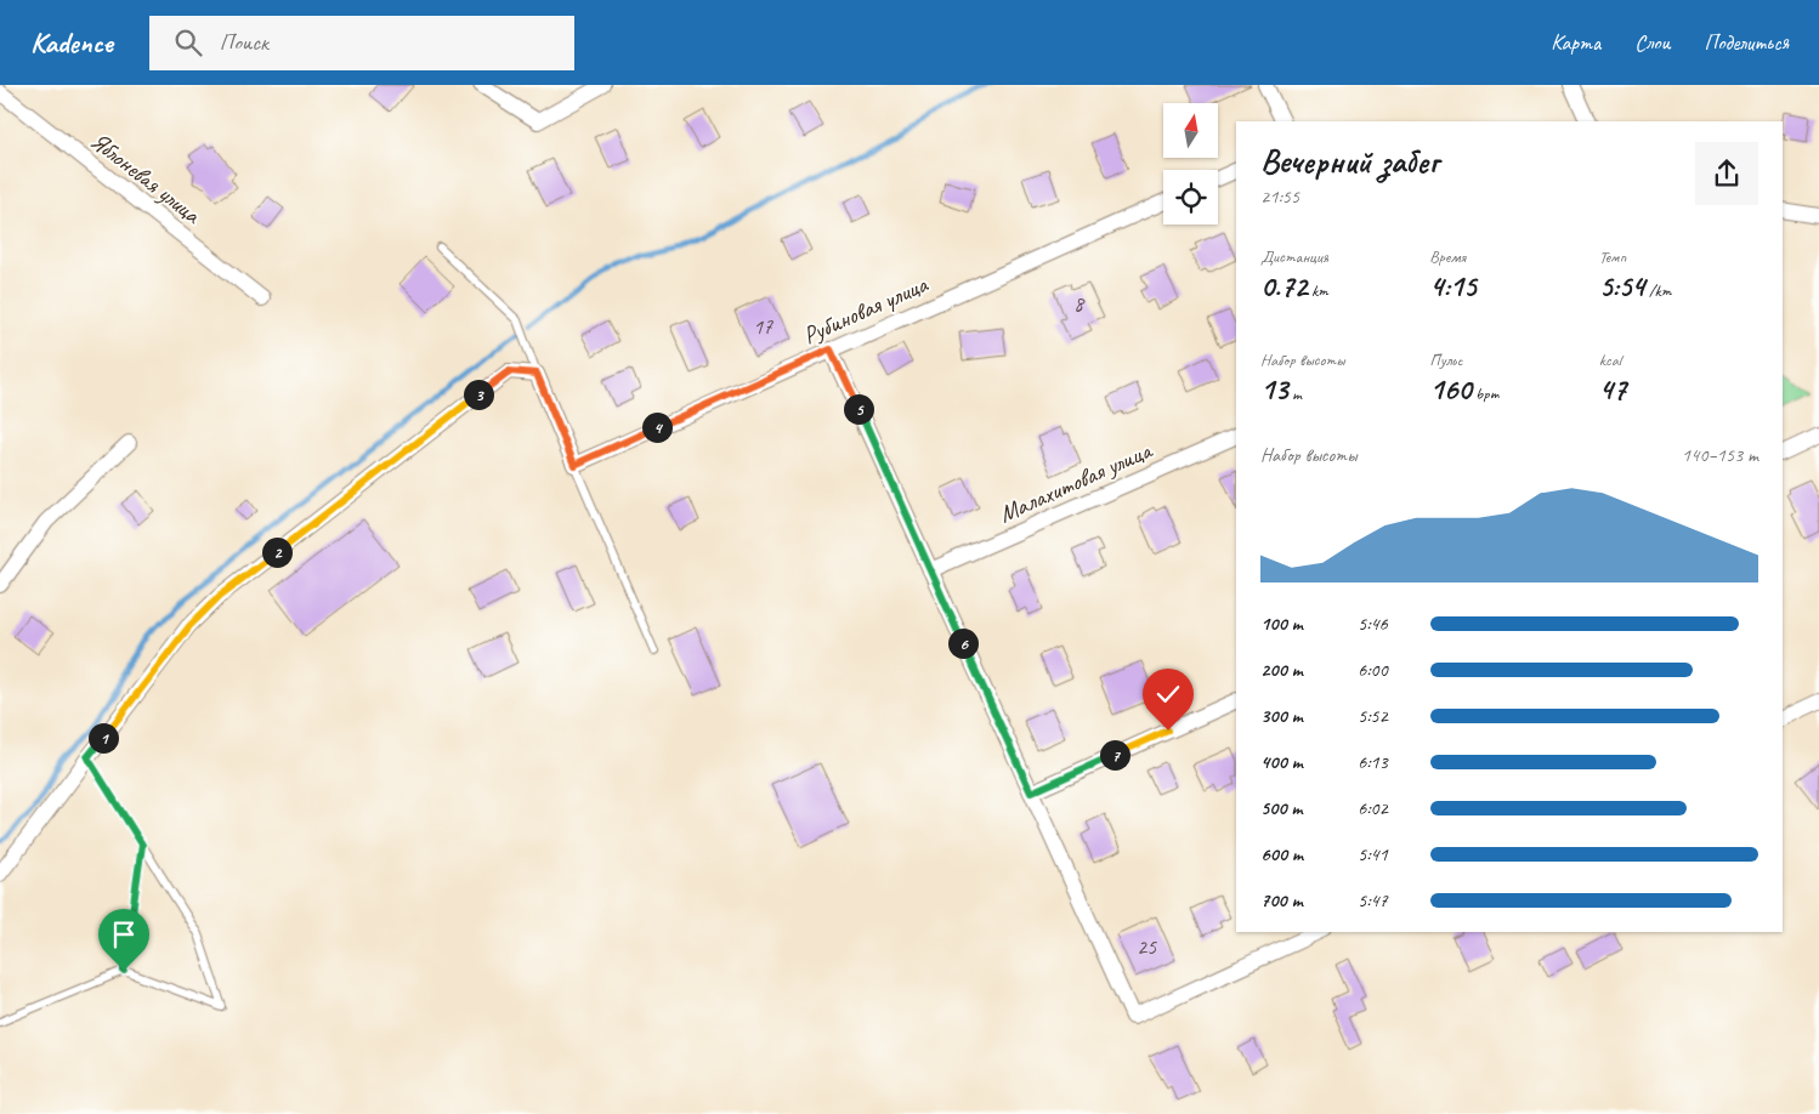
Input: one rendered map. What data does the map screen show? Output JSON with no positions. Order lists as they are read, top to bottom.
{
  "streets": {
    "street": ["Яблоневая улица", "Рубиновая улица", "Малахитовая улица"]
  },
  "house_numbers": ["8", "17", "25"],
  "north": "top",
  "page": {
    "header": "Kadence",
    "search": "Поиск",
    "nav": ["Карта", "Слои", "Поделиться"],
    "heading": ["Вечерний забег", "21:55"],
    "stats": [
      ["Дистанция", "0.72 km"],
      ["Время", "4:15"],
      ["Темп", "5:54 /km"],
      ["Набор высоты", "13 m"],
      ["Пульс", "160 bpm"],
      ["kcal", "47"]
    ],
    "pins": [
      "3",
      "5",
      "4",
      "2",
      "6",
      "1",
      "7"
    ],
    "chart": ["Набор высоты", "140–153 m"],
    "list": [
      {
        "name": "100 m",
        "note": "5:46"
      },
      {
        "name": "200 m",
        "note": "6:00"
      },
      {
        "name": "300 m",
        "note": "5:52"
      },
      {
        "name": "400 m",
        "note": "6:13"
      },
      {
        "name": "500 m",
        "note": "6:02"
      },
      {
        "name": "600 m",
        "note": "5:41"
      },
      {
        "name": "700 m",
        "note": "5:47"
      }
    ]
  }
}
